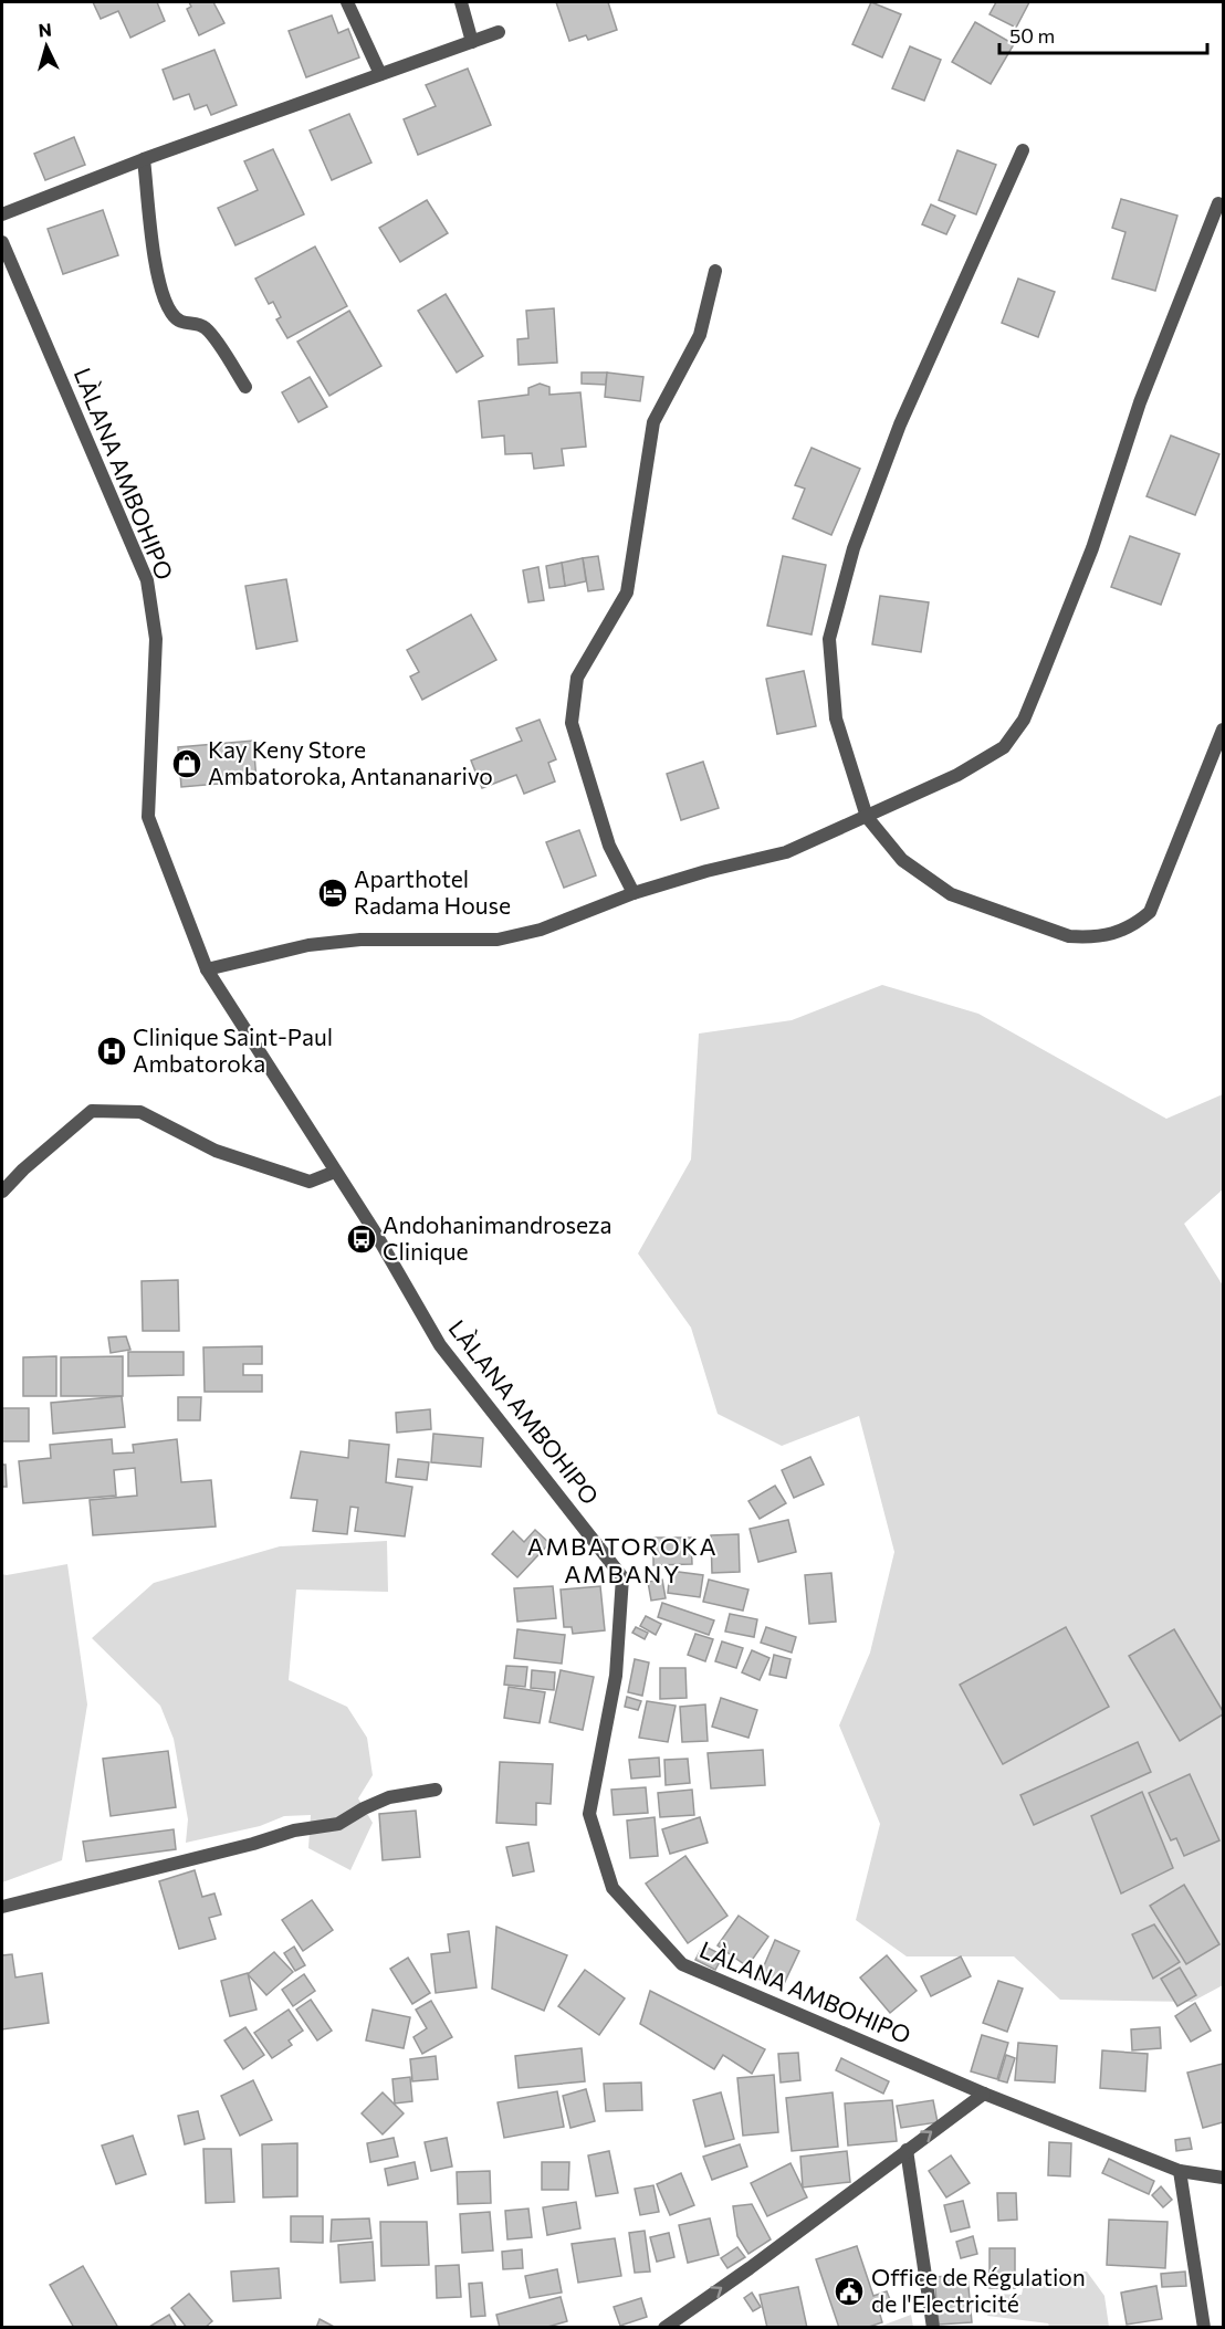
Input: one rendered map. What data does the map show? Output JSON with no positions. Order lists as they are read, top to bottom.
{
  "streets": {
    "street": ["LÀLANA AMBOHIPO"]
  },
  "districts": ["AMBATOROKA AMBANY"],
  "places": {
    "shop": ["Kay Keny Store Ambatoroka, Antananarivo"],
    "hotel": ["Aparthotel Radama House"],
    "hospital": ["Clinique Saint-Paul Ambatoroka"],
    "bus stop": ["Andohanimandroseza Clinique"],
    "public building": ["Office de Régulation de l'Electricité"]
  },
  "scale_bar": "50 m",
  "north": "top"
}
